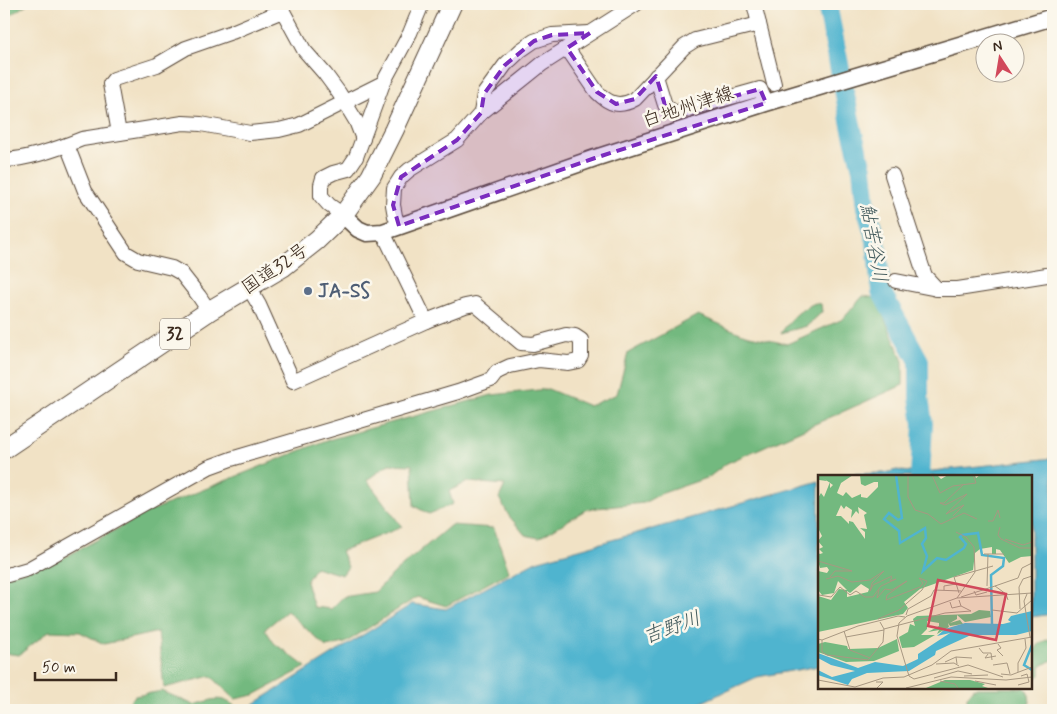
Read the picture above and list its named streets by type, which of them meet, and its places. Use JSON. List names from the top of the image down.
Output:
{
  "streets": {
    "highway": ["国道32号", "32"],
    "main road": ["白地州津線"]
  },
  "crossings": [
    ["白地州津線", "国道32号"]
  ],
  "water": ["鮎苦谷川", "吉野川"],
  "places": ["JA-SS"],
  "scale_bar": "50 m",
  "north": "top"
}
